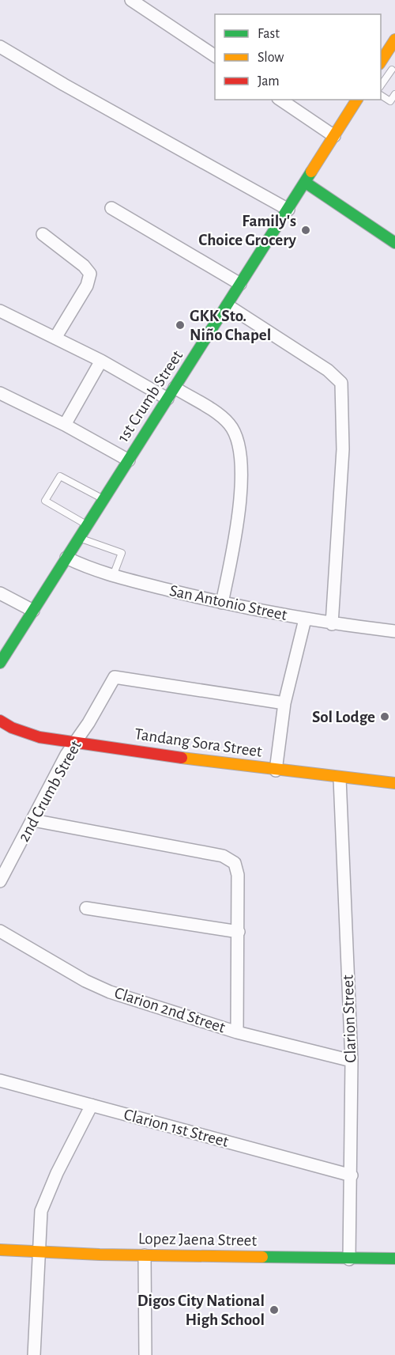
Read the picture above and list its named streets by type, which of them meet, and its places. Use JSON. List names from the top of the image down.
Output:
{
  "streets": {
    "street": [
      "1st Crumb Street",
      "San Antonio Street",
      "Tandang Sora Street",
      "2nd Crumb Street",
      "Clarion 2nd Street",
      "Clarion Street",
      "Clarion 1st Street",
      "Lopez Jaena Street"
    ]
  },
  "crossings": [
    ["1st Crumb Street", "San Antonio Street"],
    ["Tandang Sora Street", "2nd Crumb Street"],
    ["Tandang Sora Street", "Clarion Street"],
    ["Clarion 2nd Street", "Clarion Street"],
    ["Clarion Street", "Clarion 1st Street"],
    ["Clarion Street", "Lopez Jaena Street"]
  ],
  "places": [
    "Family's Choice Grocery",
    "GKK Sto. Niño Chapel",
    "Sol Lodge",
    "Digos City National High School"
  ],
  "legend": ["Fast", "Slow", "Jam"]
}
